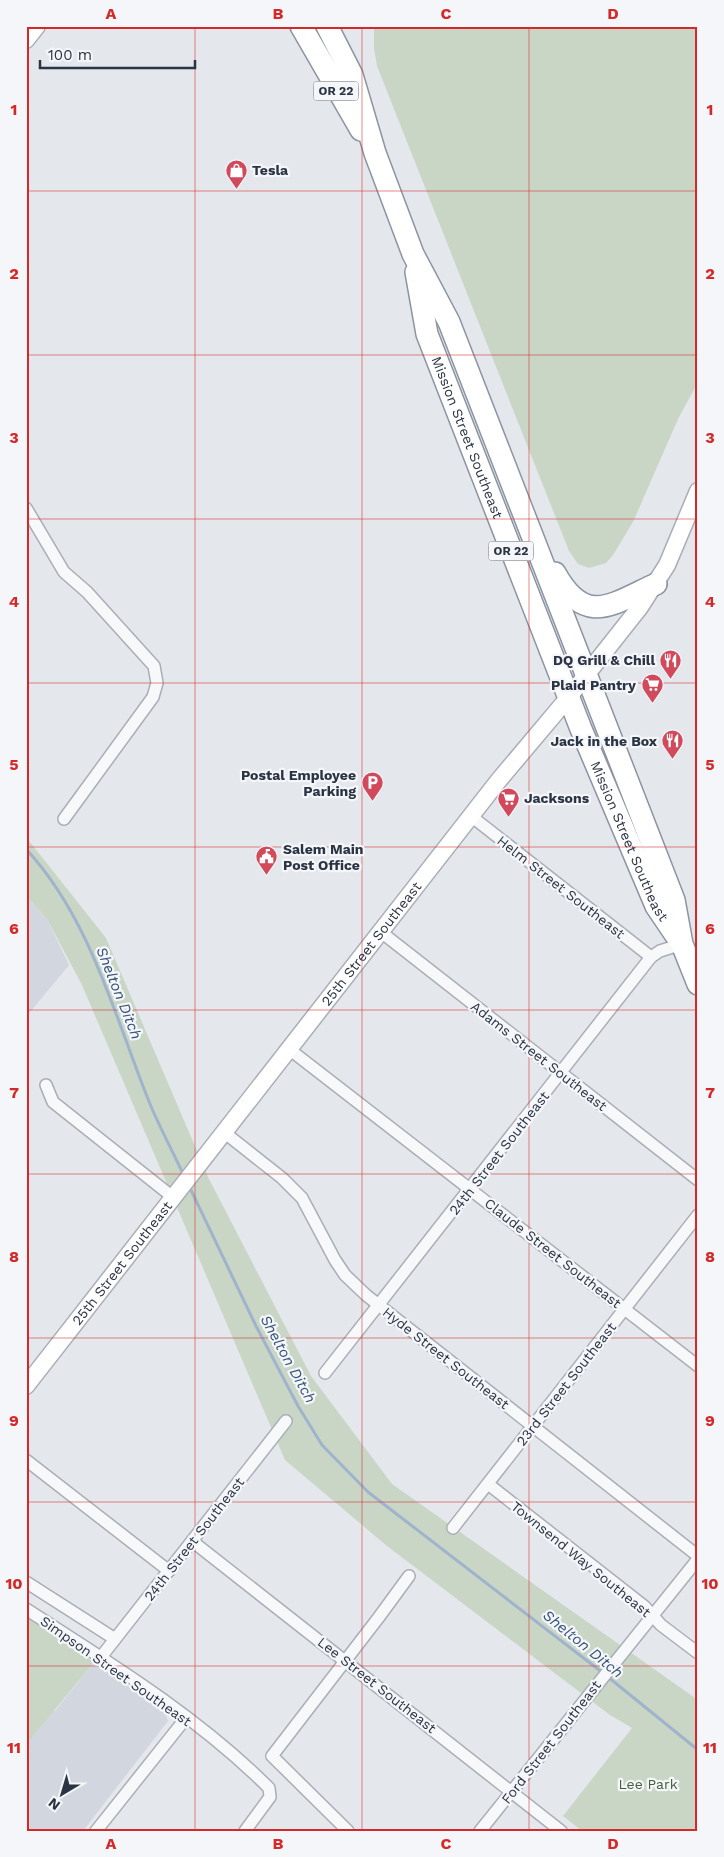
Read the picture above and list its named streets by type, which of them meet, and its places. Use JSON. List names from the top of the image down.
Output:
{
  "streets": {
    "highway": ["OR 22", "Mission Street Southeast"],
    "street": [
      "Helm Street Southeast",
      "25th Street Southeast",
      "Adams Street Southeast",
      "24th Street Southeast",
      "Claude Street Southeast",
      "Hyde Street Southeast",
      "23rd Street Southeast",
      "Townsend Way Southeast",
      "Simpson Street Southeast",
      "Lee Street Southeast",
      "Ford Street Southeast"
    ]
  },
  "crossings": [
    ["Mission Street Southeast", "25th Street Southeast"],
    ["Mission Street Southeast", "24th Street Southeast"],
    ["Helm Street Southeast", "25th Street Southeast"],
    ["Helm Street Southeast", "24th Street Southeast"],
    ["25th Street Southeast", "Adams Street Southeast"],
    ["25th Street Southeast", "Claude Street Southeast"],
    ["25th Street Southeast", "Hyde Street Southeast"],
    ["Adams Street Southeast", "24th Street Southeast"],
    ["24th Street Southeast", "Claude Street Southeast"],
    ["24th Street Southeast", "Hyde Street Southeast"],
    ["24th Street Southeast", "Simpson Street Southeast"],
    ["24th Street Southeast", "Lee Street Southeast"],
    ["Claude Street Southeast", "23rd Street Southeast"],
    ["Hyde Street Southeast", "23rd Street Southeast"],
    ["Hyde Street Southeast", "Ford Street Southeast"],
    ["23rd Street Southeast", "Townsend Way Southeast"],
    ["Townsend Way Southeast", "Ford Street Southeast"],
    ["Lee Street Southeast", "Ford Street Southeast"]
  ],
  "water": ["Shelton Ditch"],
  "parks": ["Lee Park"],
  "places": {
    "shop": ["Tesla"],
    "restaurant": ["DQ Grill & Chill", "Jack in the Box"],
    "supermarket": ["Plaid Pantry", "Jacksons"],
    "parking": ["Postal Employee Parking"],
    "public building": ["Salem Main Post Office"]
  },
  "scale_bar": "100 m",
  "north": "bottom left",
  "grid": {
    "columns": [
      "A",
      "B",
      "C",
      "D"
    ],
    "rows": [
      "1",
      "2",
      "3",
      "4",
      "5",
      "6",
      "7",
      "8",
      "9",
      "10",
      "11"
    ]
  }
}
